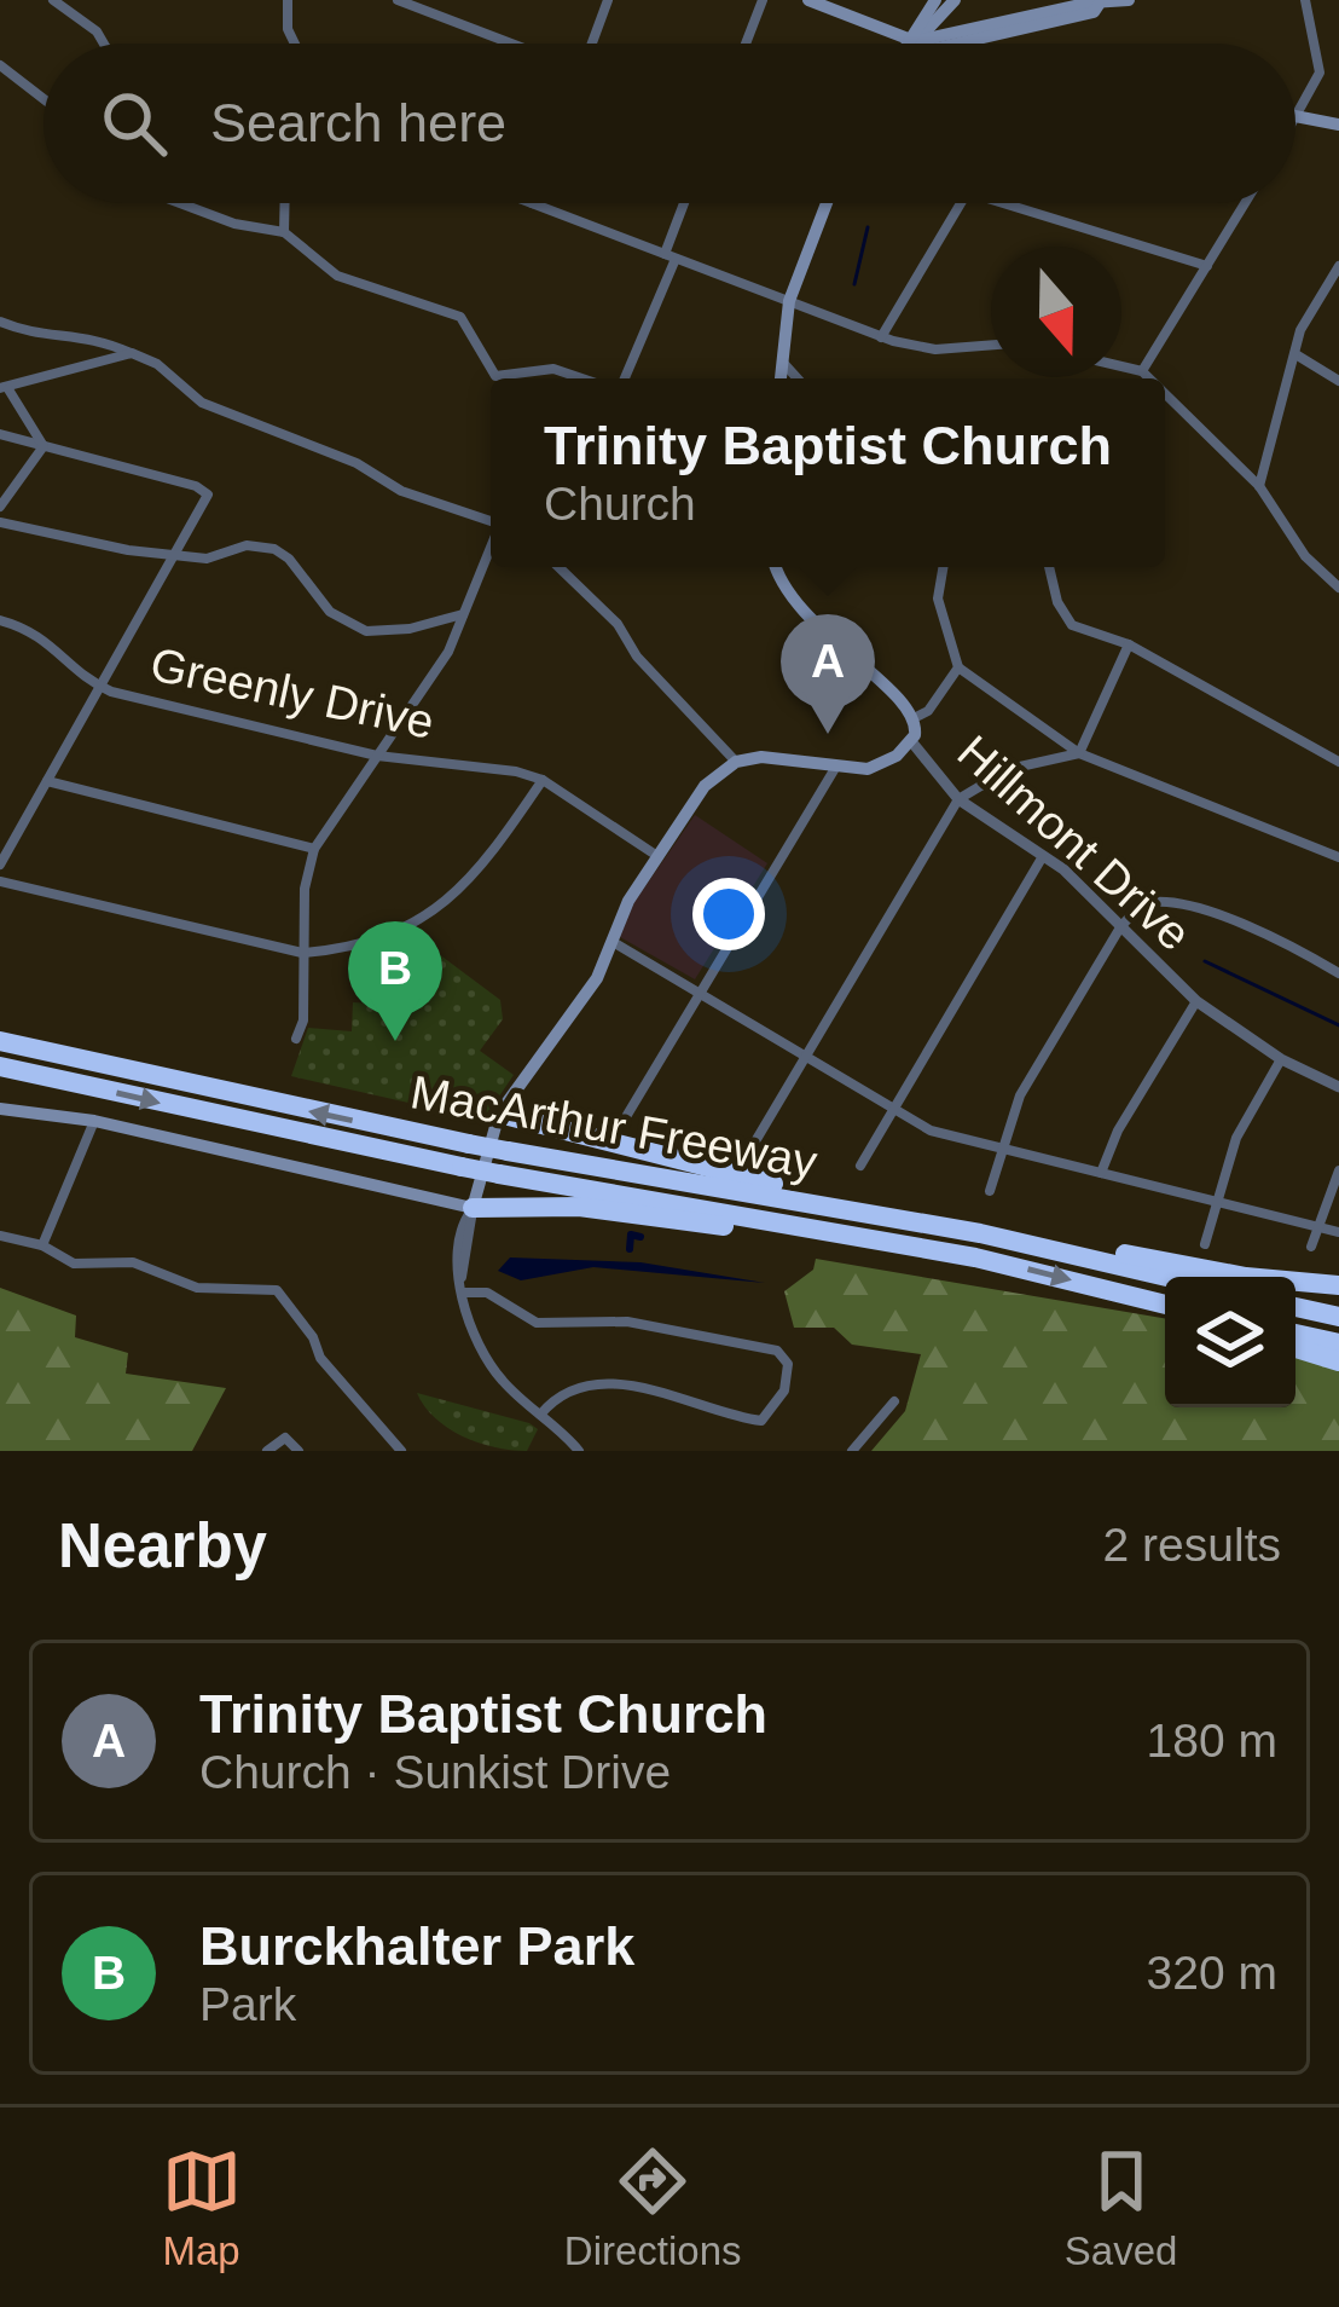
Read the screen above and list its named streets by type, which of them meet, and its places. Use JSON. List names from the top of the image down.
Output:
{
  "streets": {
    "highway": ["MacArthur Freeway"],
    "street": ["Greenly Drive", "Hillmont Drive"]
  },
  "north": "bottom",
  "page": {
    "search": "Search here",
    "popup": ["Trinity Baptist Church", "Church"],
    "pins": ["A", "B"],
    "heading": ["Nearby", "2 results"],
    "list": [
      {
        "mark": "A",
        "name": "Trinity Baptist Church",
        "note": "Church · Sunkist Drive",
        "value": "180 m"
      },
      {
        "mark": "B",
        "name": "Burckhalter Park",
        "note": "Park",
        "value": "320 m"
      }
    ],
    "nav": ["Map", "Directions", "Saved"]
  }
}
